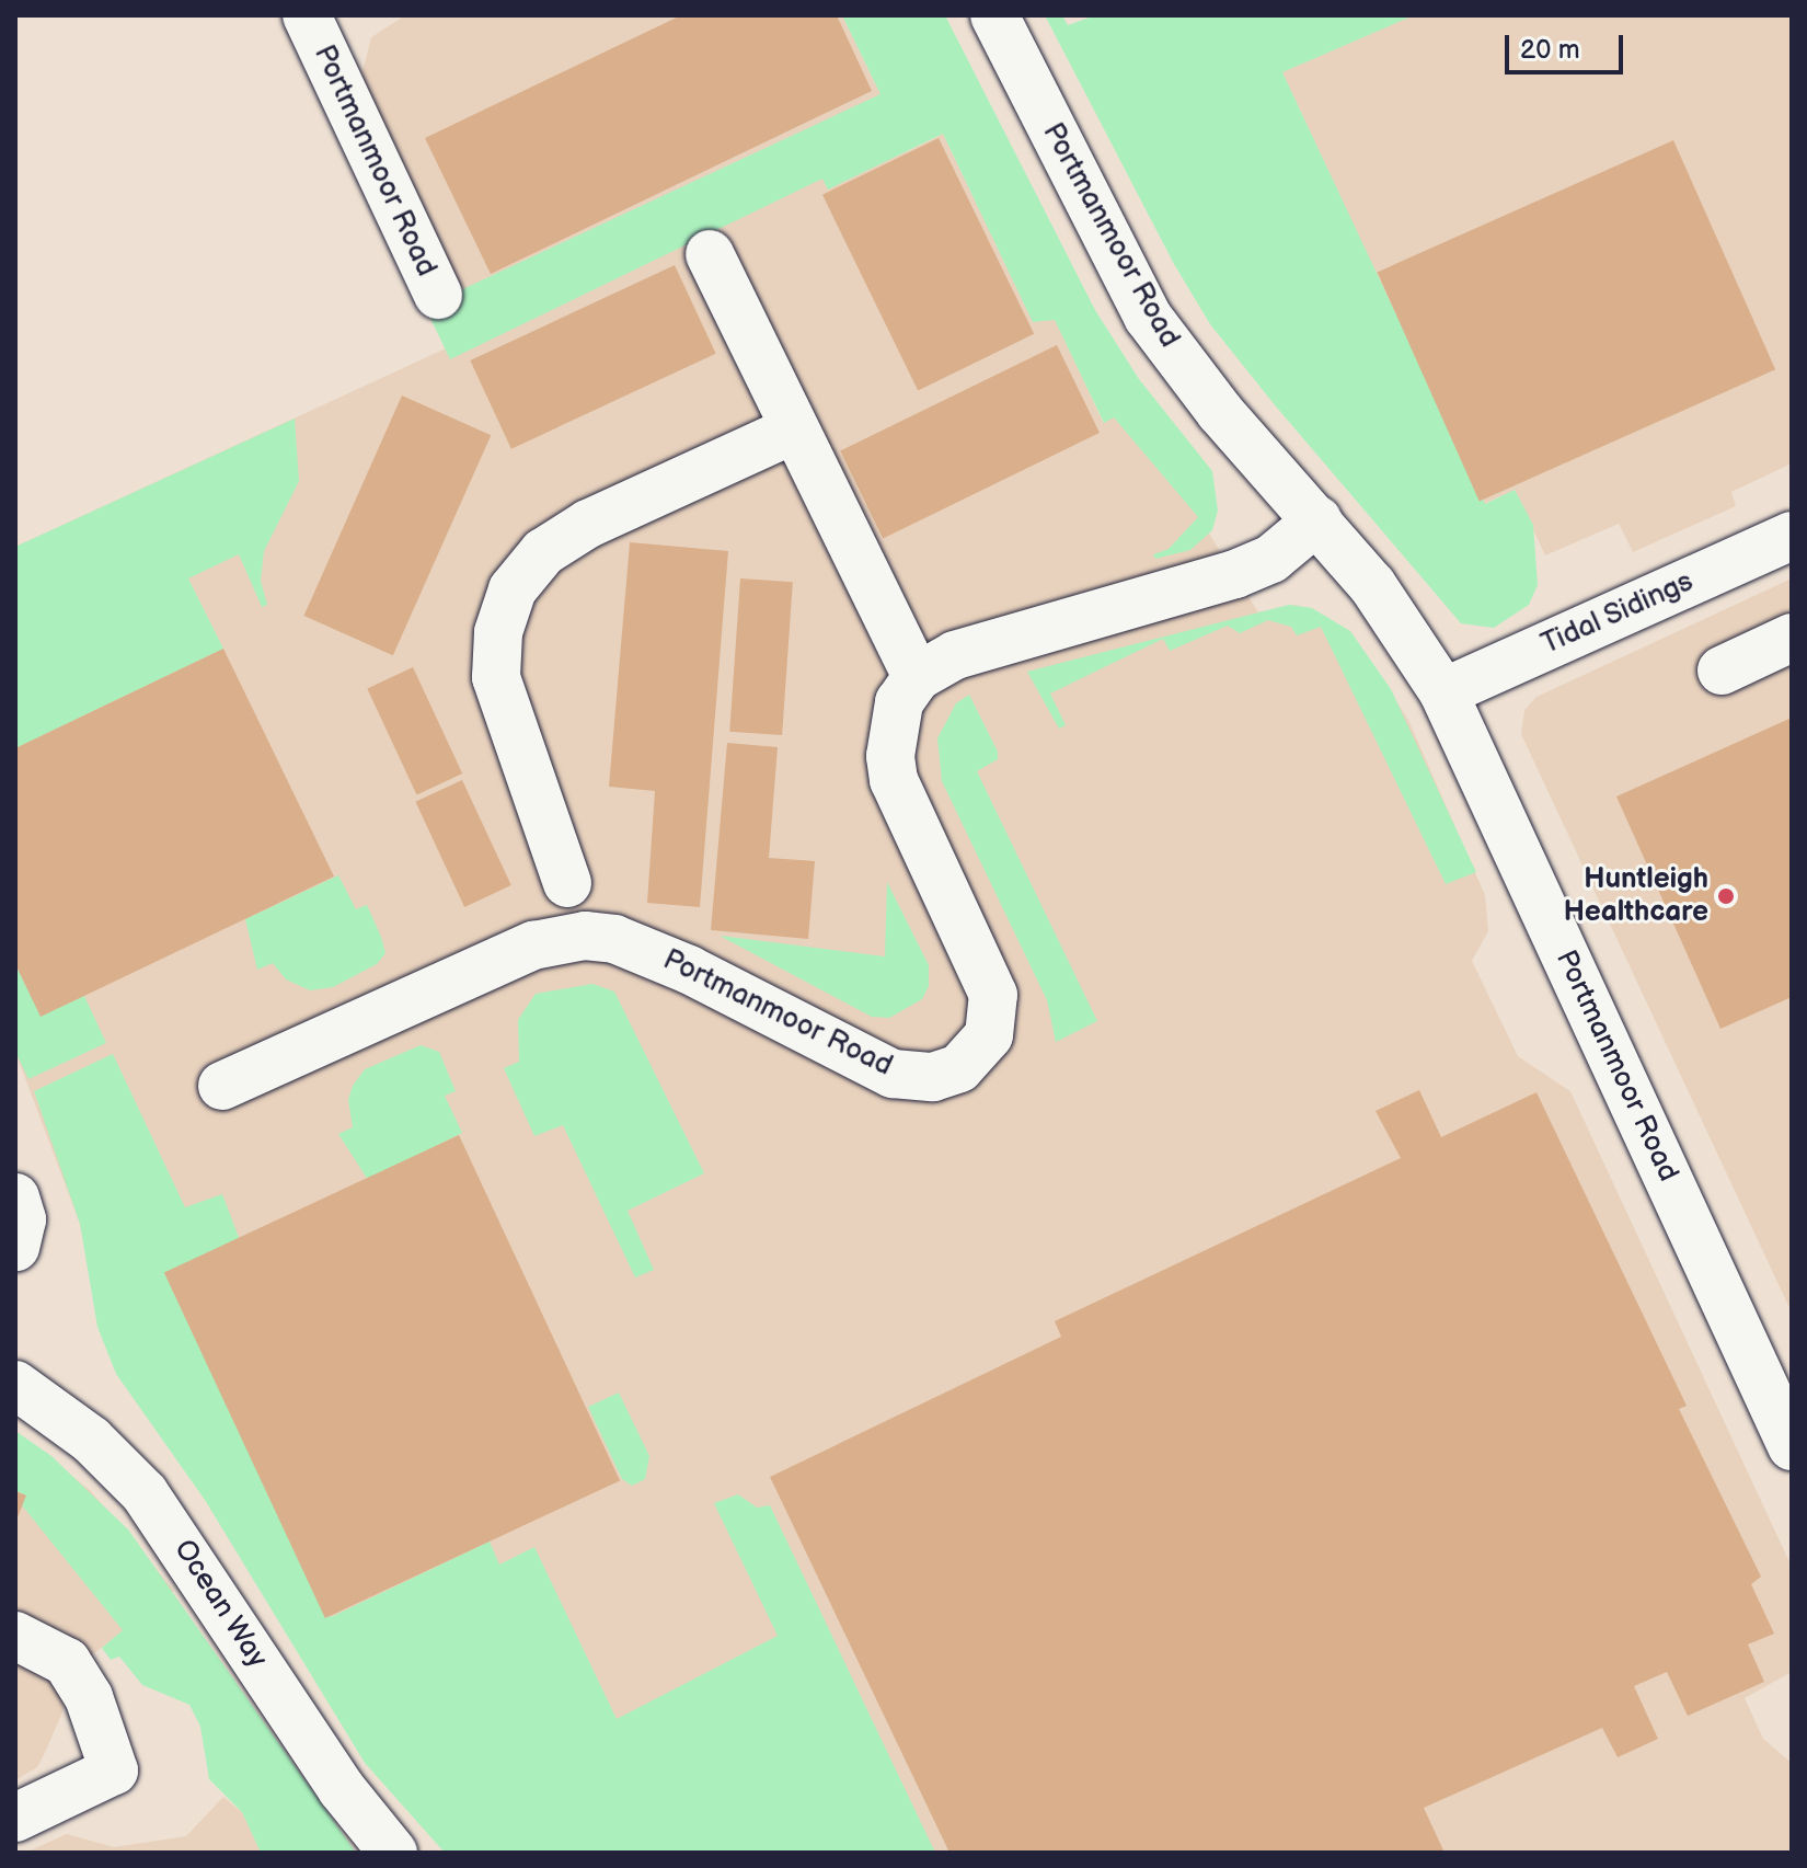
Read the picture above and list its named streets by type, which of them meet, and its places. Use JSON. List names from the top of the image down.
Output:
{
  "streets": {
    "street": ["Portmanmoor Road", "Tidal Sidings", "Ocean Way"]
  },
  "crossings": [
    ["Portmanmoor Road", "Tidal Sidings"]
  ],
  "places": ["Huntleigh Healthcare"],
  "scale_bar": "20 m"
}
